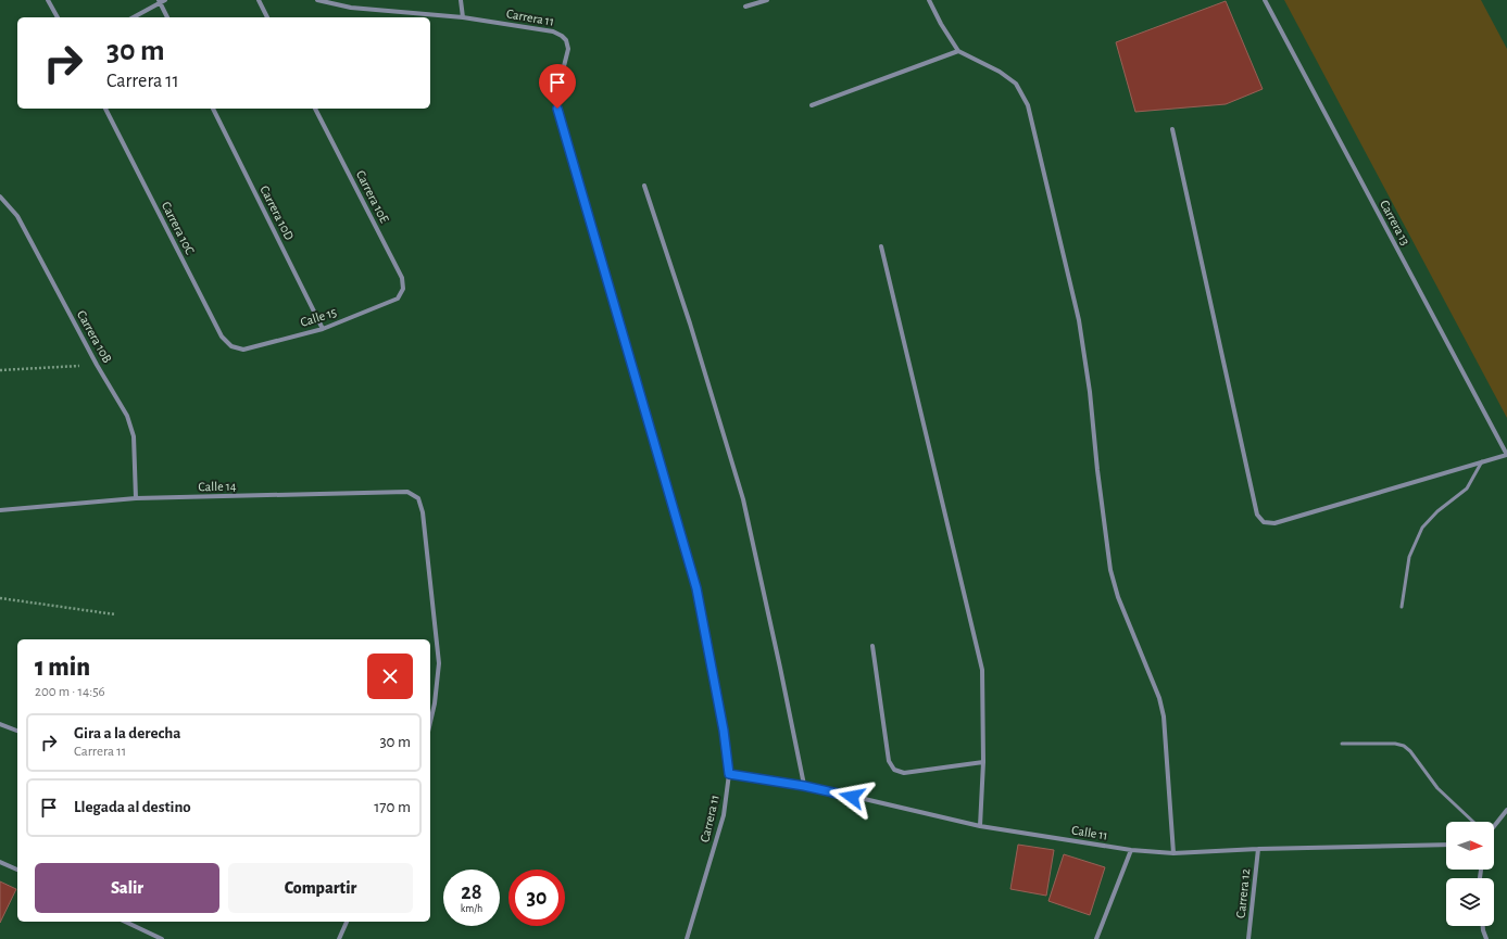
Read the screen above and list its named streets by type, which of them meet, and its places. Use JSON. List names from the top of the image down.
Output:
{
  "streets": {
    "street": [
      "Carrera 11",
      "Carrera 10E",
      "Carrera 10D",
      "Carrera 13",
      "Carrera 10C",
      "Calle 15",
      "Carrera 10B",
      "Calle 14",
      "Calle 11",
      "Carrera 12"
    ]
  },
  "crossings": [
    ["Carrera 11", "Calle 11"],
    ["Carrera 10E", "Calle 15"],
    ["Carrera 10D", "Calle 15"],
    ["Carrera 10C", "Calle 15"],
    ["Carrera 10B", "Calle 14"],
    ["Calle 11", "Carrera 12"]
  ],
  "north": "right",
  "page": {
    "turn": ["30 m", "Carrera 11"],
    "heading": ["1 min", "200 m · 14:56"],
    "list": [
      {
        "name": "Gira a la derecha",
        "note": "Carrera 11",
        "value": "30 m"
      },
      {
        "name": "Llegada al destino",
        "value": "170 m"
      }
    ],
    "buttons": ["Salir", "Compartir"],
    "speed": "28 km/h",
    "limit": "30"
  }
}
